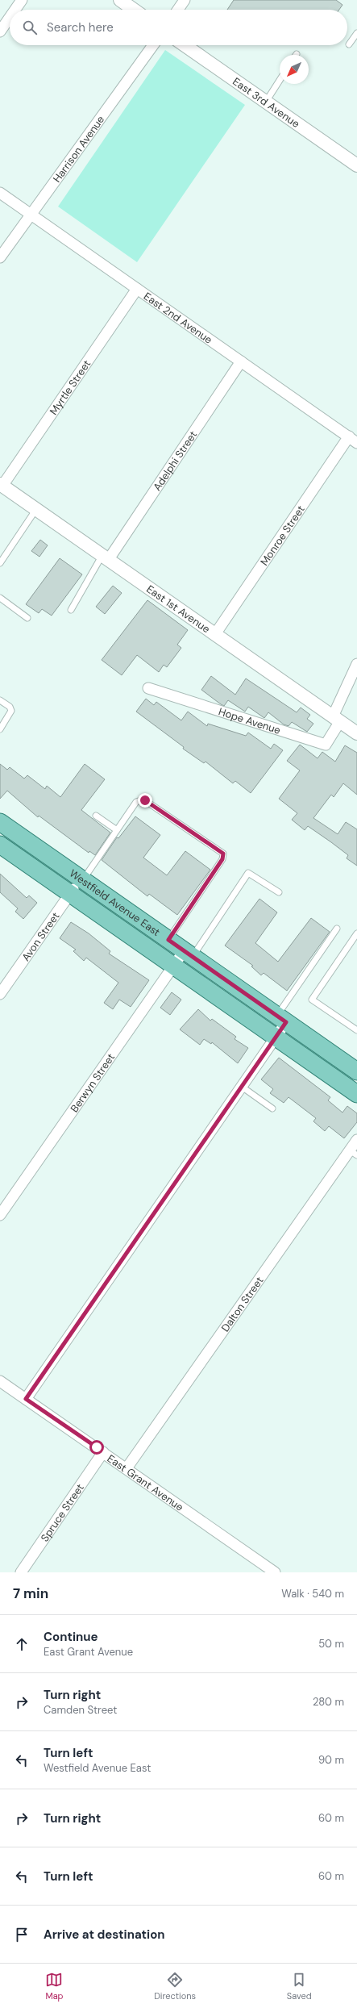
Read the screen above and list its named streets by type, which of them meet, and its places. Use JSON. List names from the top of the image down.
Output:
{
  "streets": {
    "main road": ["Westfield Avenue East"],
    "street": [
      "East 3rd Avenue",
      "Harrison Avenue",
      "East 2nd Avenue",
      "Myrtle Street",
      "Adelphi Street",
      "Monroe Street",
      "East 1st Avenue",
      "Hope Avenue",
      "Avon Street",
      "Berwyn Street",
      "Dalton Street",
      "East Grant Avenue",
      "Spruce Street"
    ]
  },
  "crossings": [
    ["Harrison Avenue", "East 2nd Avenue"],
    ["East 2nd Avenue", "Myrtle Street"],
    ["East 2nd Avenue", "Adelphi Street"],
    ["East 2nd Avenue", "Monroe Street"],
    ["Myrtle Street", "East 1st Avenue"],
    ["Adelphi Street", "East 1st Avenue"],
    ["Monroe Street", "East 1st Avenue"],
    ["East 1st Avenue", "Hope Avenue"],
    ["Westfield Avenue East", "Avon Street"],
    ["Westfield Avenue East", "Berwyn Street"],
    ["Dalton Street", "East Grant Avenue"],
    ["East Grant Avenue", "Spruce Street"]
  ],
  "north": "bottom left",
  "page": {
    "search": "Search here",
    "heading": ["7 min", "Walk · 540 m"],
    "list": [
      ["Continue", "East Grant Avenue", "50 m"],
      ["Turn right", "Camden Street", "280 m"],
      ["Turn left", "Westfield Avenue East", "90 m"],
      ["Turn right", "60 m"],
      ["Turn left", "60 m"],
      "Arrive at destination"
    ],
    "nav": ["Map", "Directions", "Saved"]
  }
}
